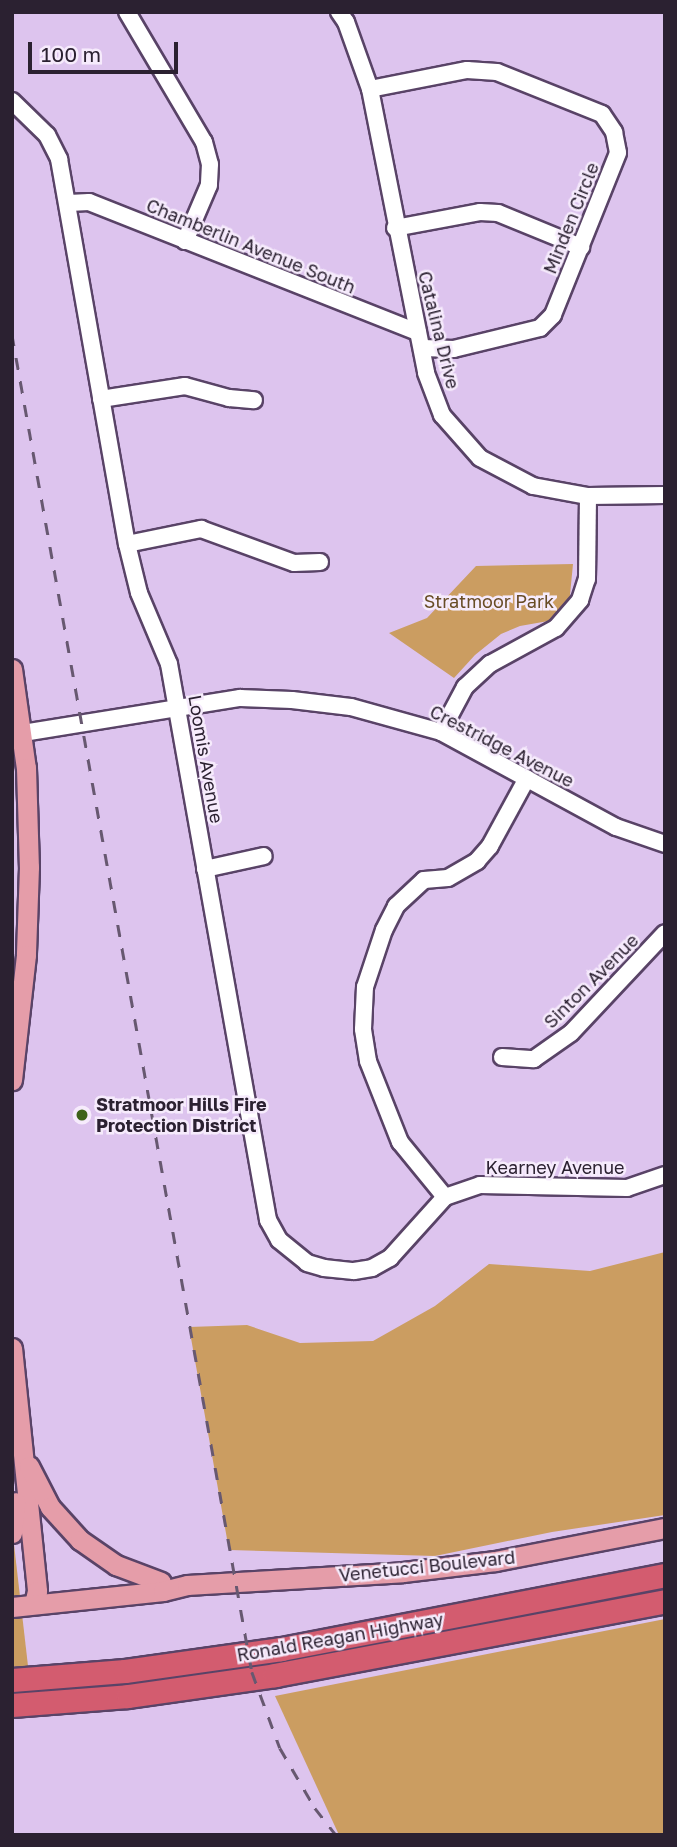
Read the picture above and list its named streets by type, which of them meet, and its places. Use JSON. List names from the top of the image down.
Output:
{
  "streets": {
    "highway": ["Ronald Reagan Highway"],
    "main road": ["Venetucci Boulevard"],
    "street": [
      "Minden Circle",
      "Chamberlin Avenue South",
      "Catalina Drive",
      "Crestridge Avenue",
      "Loomis Avenue",
      "Sinton Avenue",
      "Kearney Avenue"
    ]
  },
  "crossings": [
    ["Minden Circle", "Chamberlin Avenue South"],
    ["Minden Circle", "Catalina Drive"],
    ["Chamberlin Avenue South", "Catalina Drive"],
    ["Chamberlin Avenue South", "Loomis Avenue"],
    ["Crestridge Avenue", "Loomis Avenue"],
    ["Loomis Avenue", "Kearney Avenue"]
  ],
  "parks": ["Stratmoor Park"],
  "places": ["Stratmoor Hills Fire Protection District"],
  "scale_bar": "100 m"
}
